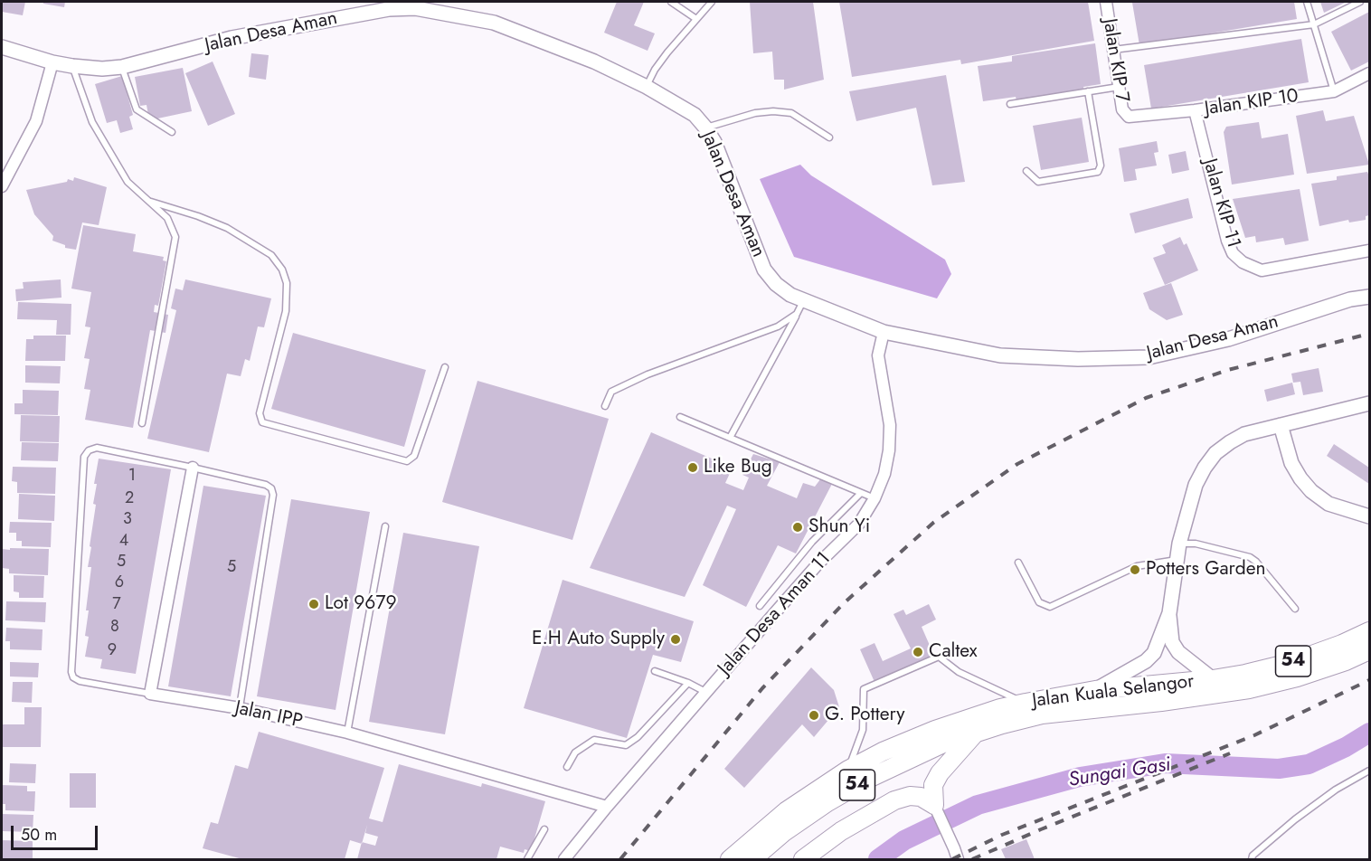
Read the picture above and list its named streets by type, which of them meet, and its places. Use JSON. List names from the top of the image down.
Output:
{
  "streets": {
    "highway": ["54", "Jalan Kuala Selangor"],
    "street": [
      "Jalan Desa Aman",
      "Jalan KIP 7",
      "Jalan KIP 10",
      "Jalan KIP 11",
      "Jalan Desa Aman 11",
      "Jalan IPP"
    ]
  },
  "crossings": [
    ["Jalan Desa Aman", "Jalan Desa Aman 11"],
    ["Jalan KIP 7", "Jalan KIP 10"],
    ["Jalan KIP 10", "Jalan KIP 11"],
    ["Jalan Desa Aman 11", "Jalan IPP"]
  ],
  "water": ["Sungai Gasi"],
  "places": [
    "Like Bug",
    "Shun Yi",
    "Potters Garden",
    "Lot 9679",
    "E.H Auto Supply",
    "Caltex",
    "G. Pottery"
  ],
  "house_numbers": [
    "1",
    "2",
    "3",
    "4",
    "5",
    "5",
    "6",
    "7",
    "8",
    "9"
  ],
  "scale_bar": "50 m"
}
